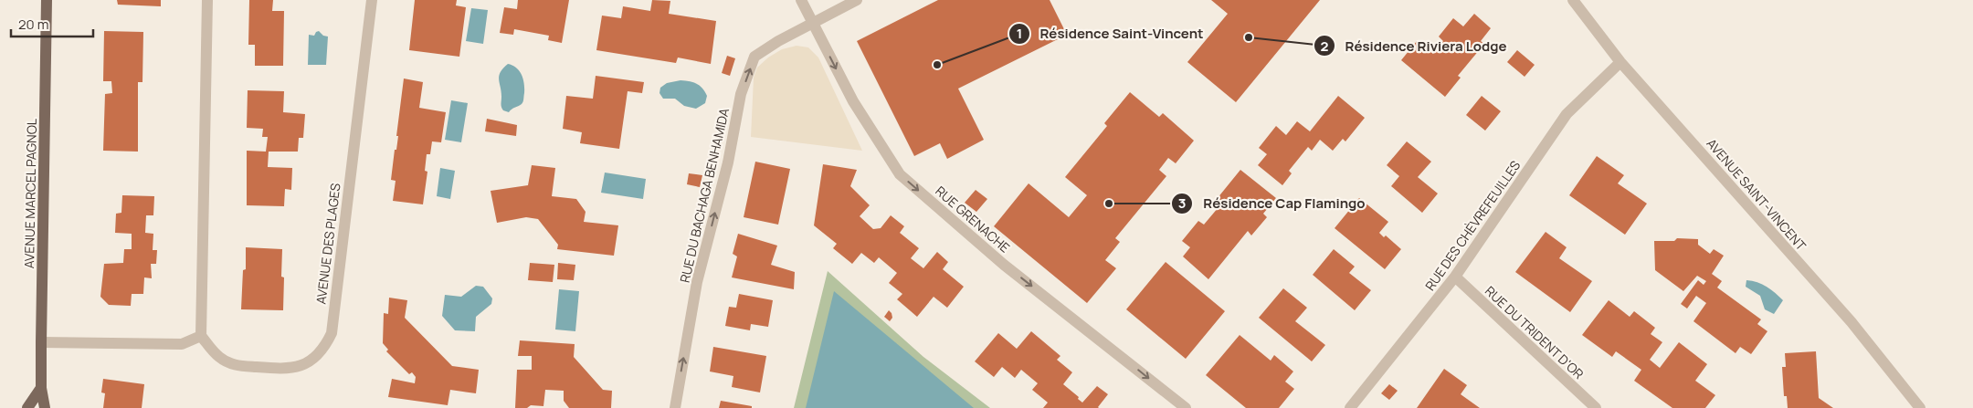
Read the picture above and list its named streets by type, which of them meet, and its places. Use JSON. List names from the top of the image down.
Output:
{
  "streets": {
    "main road": ["AVENUE MARCEL PAGNOL"],
    "street": [
      "AVENUE SAINT-VINCENT",
      "RUE DU BACHAGA BENHAMIDA",
      "RUE GRENACHE",
      "RUE DES CHÈVREFEUILLES",
      "AVENUE DES PLAGES",
      "RUE DU TRIDENT D'OR"
    ]
  },
  "crossings": [
    ["AVENUE SAINT-VINCENT", "RUE DES CHÈVREFEUILLES"],
    ["RUE DU BACHAGA BENHAMIDA", "RUE GRENACHE"],
    ["RUE DES CHÈVREFEUILLES", "RUE DU TRIDENT D'OR"]
  ],
  "one_way": ["RUE DU BACHAGA BENHAMIDA", "RUE GRENACHE"],
  "places": ["Résidence Riviera Lodge", "Résidence Saint-Vincent", "Résidence Cap Flamingo"],
  "scale_bar": "20 m"
}
